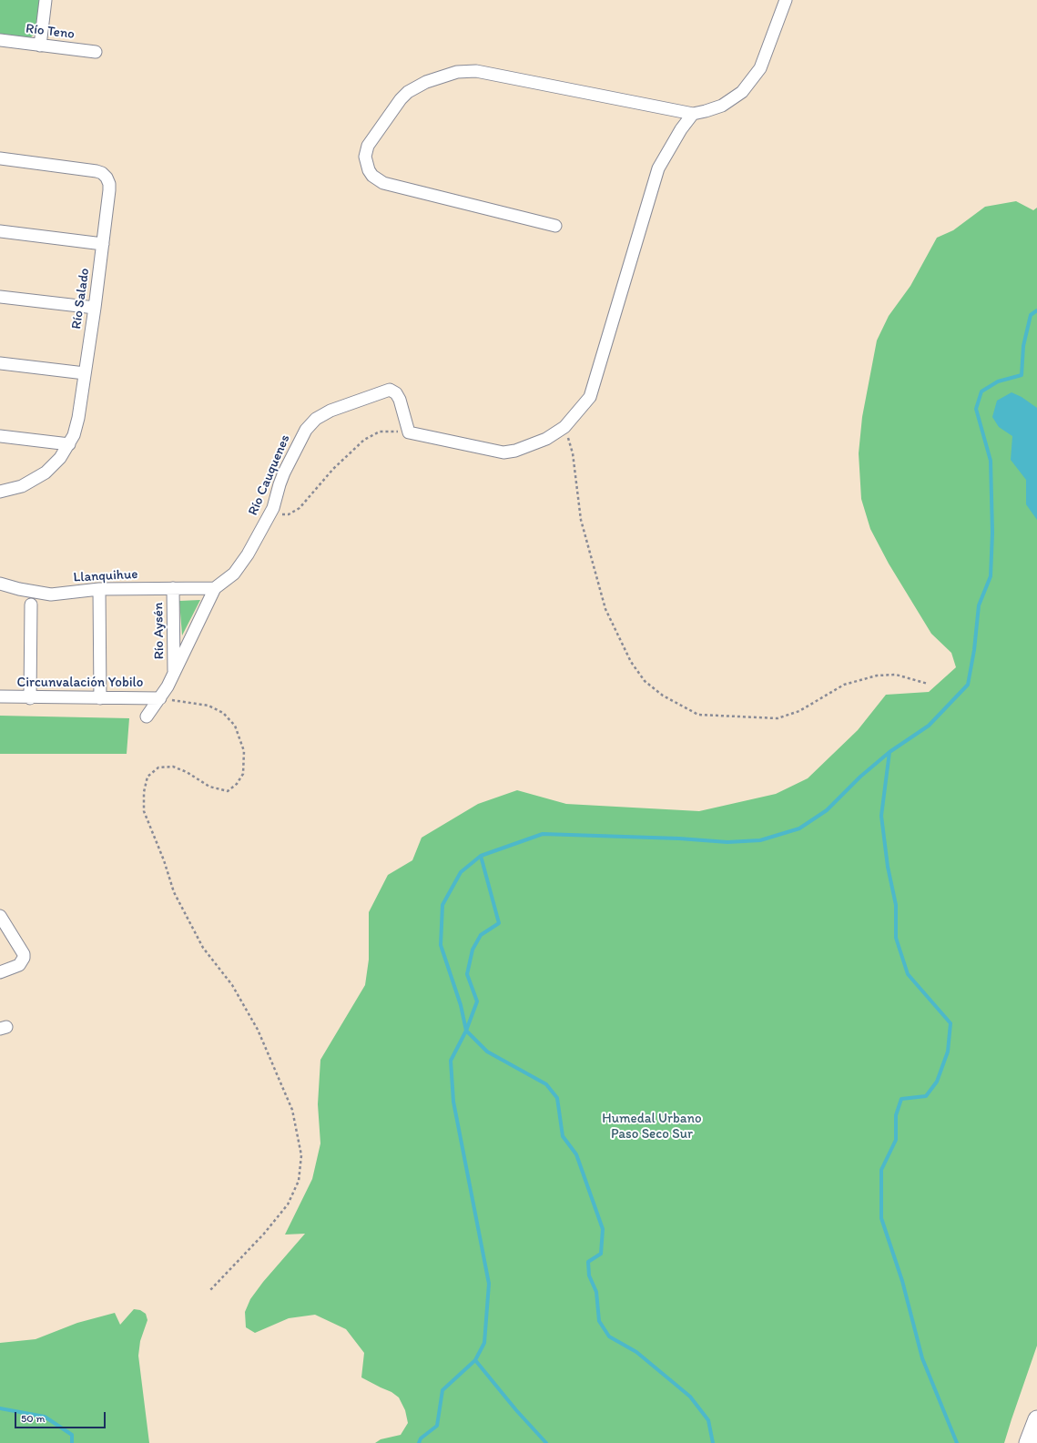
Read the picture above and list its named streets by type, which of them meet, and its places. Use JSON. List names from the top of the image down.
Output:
{
  "streets": {
    "street": [
      "Río Teno",
      "Río Salado",
      "Río Cauquenes",
      "Llanquihue",
      "Río Aysén",
      "Circunvalación Yobilo"
    ]
  },
  "crossings": [
    ["Río Cauquenes", "Llanquihue"],
    ["Llanquihue", "Río Aysén"]
  ],
  "parks": ["Humedal Urbano Paso Seco Sur"],
  "scale_bar": "50 m"
}
